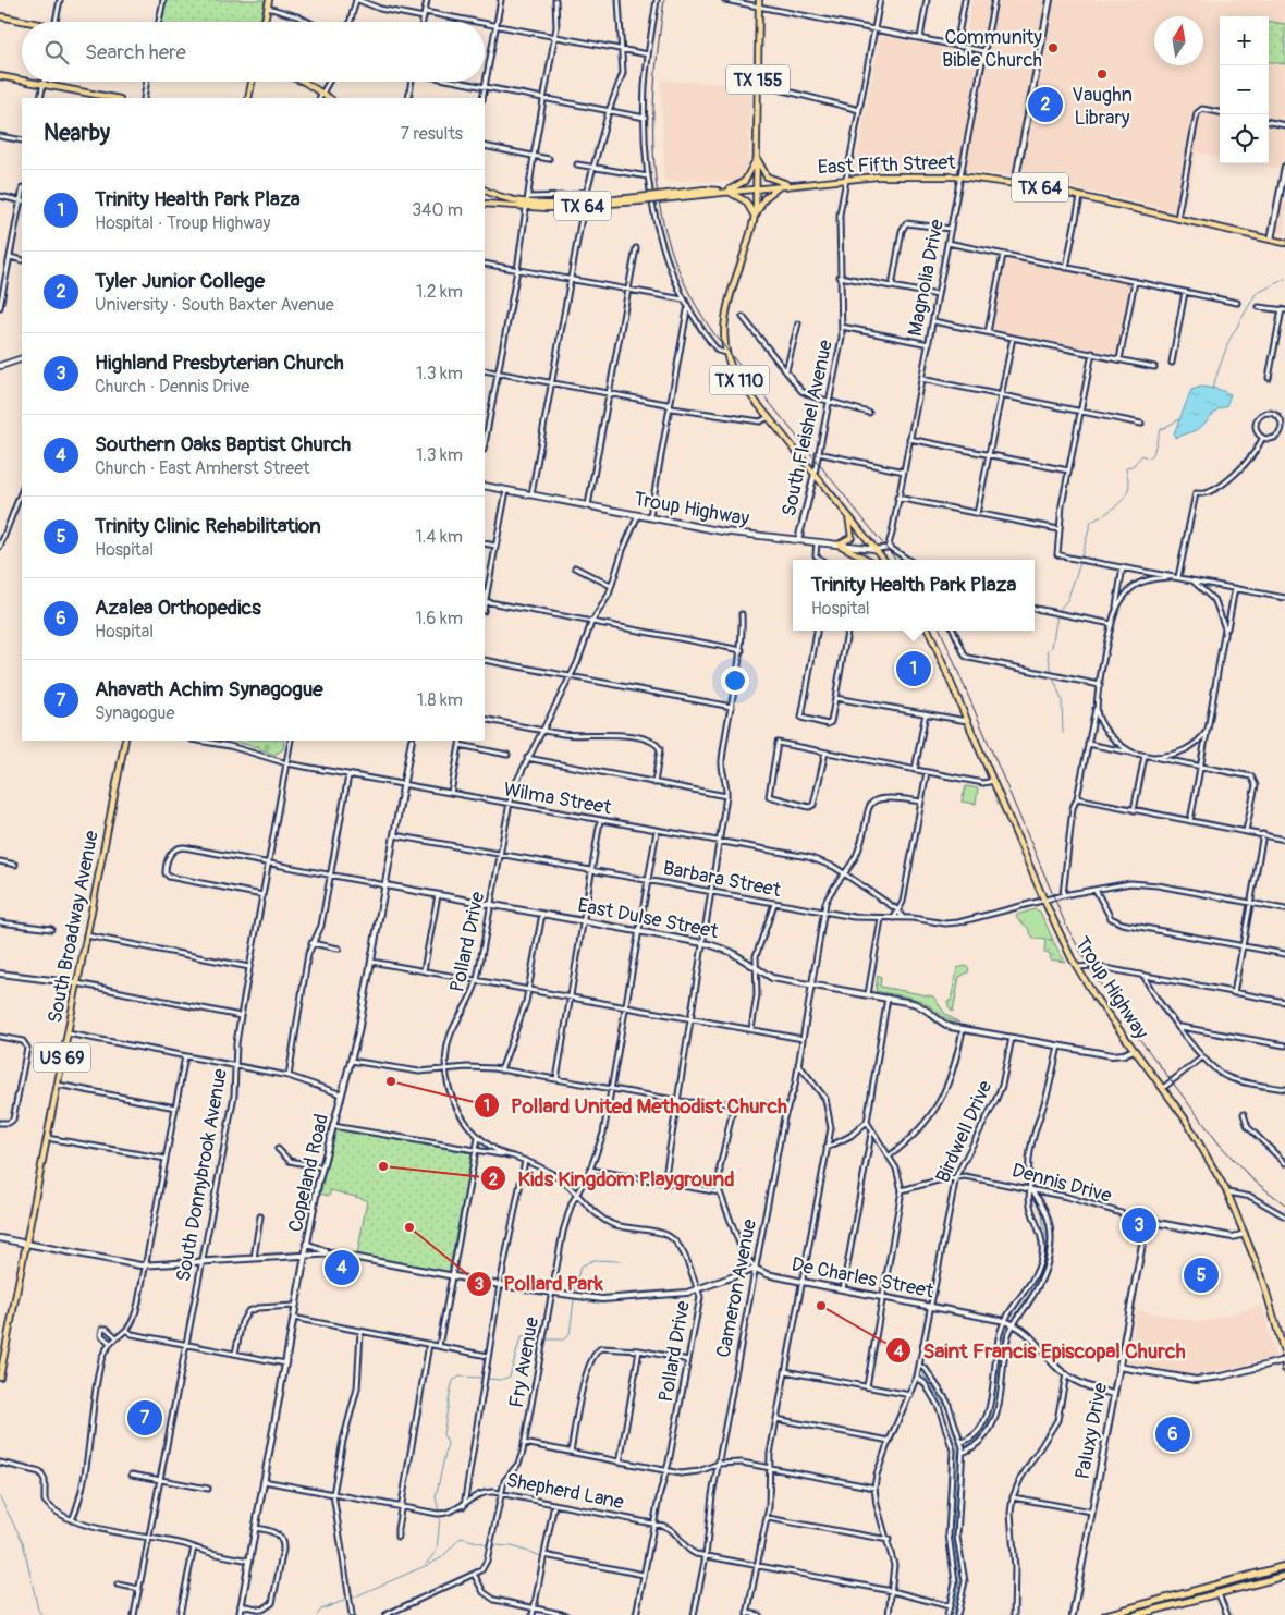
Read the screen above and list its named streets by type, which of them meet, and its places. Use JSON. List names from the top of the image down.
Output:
{
  "streets": {
    "main road": [
      "TX 155",
      "East Fifth Street",
      "TX 64",
      "TX 110",
      "Troup Highway",
      "South Broadway Avenue",
      "US 69"
    ],
    "street": [
      "Magnolia Drive",
      "South Fleishel Avenue",
      "Wilma Street",
      "Barbara Street",
      "East Dulse Street",
      "Pollard Drive",
      "Birdwell Drive",
      "Copeland Road",
      "South Donnybrook Avenue",
      "Dennis Drive",
      "De Charles Street",
      "Cameron Avenue",
      "Fry Avenue",
      "Paluxy Drive",
      "Shepherd Lane"
    ]
  },
  "crossings": [
    ["TX 155", "East Fifth Street"],
    ["TX 155", "TX 110"],
    ["East Fifth Street", "TX 64"],
    ["East Fifth Street", "Magnolia Drive"],
    ["East Fifth Street", "TX 110"],
    ["East Fifth Street", "South Fleishel Avenue"],
    ["TX 110", "South Fleishel Avenue"],
    ["TX 110", "Troup Highway"],
    ["South Fleishel Avenue", "Troup Highway"],
    ["Troup Highway", "Barbara Street"],
    ["Troup Highway", "East Dulse Street"],
    ["Troup Highway", "Pollard Drive"],
    ["Troup Highway", "Dennis Drive"],
    ["Wilma Street", "Barbara Street"],
    ["Wilma Street", "Pollard Drive"],
    ["Wilma Street", "Copeland Road"],
    ["Wilma Street", "South Donnybrook Avenue"],
    ["Wilma Street", "Cameron Avenue"],
    ["Wilma Street", "Fry Avenue"],
    ["Barbara Street", "Pollard Drive"],
    ["Barbara Street", "Copeland Road"],
    ["Barbara Street", "Cameron Avenue"],
    ["Barbara Street", "Fry Avenue"],
    ["East Dulse Street", "Pollard Drive"],
    ["East Dulse Street", "Birdwell Drive"],
    ["East Dulse Street", "Copeland Road"],
    ["East Dulse Street", "South Donnybrook Avenue"],
    ["East Dulse Street", "Cameron Avenue"],
    ["East Dulse Street", "Fry Avenue"],
    ["Pollard Drive", "Fry Avenue"],
    ["Pollard Drive", "Shepherd Lane"],
    ["Birdwell Drive", "Dennis Drive"],
    ["Birdwell Drive", "De Charles Street"],
    ["Birdwell Drive", "Shepherd Lane"],
    ["Copeland Road", "Shepherd Lane"],
    ["Dennis Drive", "Paluxy Drive"],
    ["De Charles Street", "Cameron Avenue"],
    ["De Charles Street", "Paluxy Drive"],
    ["Cameron Avenue", "Shepherd Lane"],
    ["Fry Avenue", "Shepherd Lane"]
  ],
  "places": [
    "Community Bible Church",
    "Vaughn Library",
    "Pollard United Methodist Church",
    "Kids Kingdom Playground",
    "Pollard Park",
    "Saint Francis Episcopal Church"
  ],
  "north": "top",
  "page": {
    "map_buttons": ["+", "−"],
    "search": "Search here",
    "pins": [
      "2",
      "1",
      "3",
      "4",
      "5",
      "7",
      "6"
    ],
    "heading": ["Nearby", "7 results"],
    "list": [
      {
        "mark": "1",
        "name": "Trinity Health Park Plaza",
        "note": "Hospital · Troup Highway",
        "value": "340 m"
      },
      {
        "mark": "2",
        "name": "Tyler Junior College",
        "note": "University · South Baxter Avenue",
        "value": "1.2 km"
      },
      {
        "mark": "3",
        "name": "Highland Presbyterian Church",
        "note": "Church · Dennis Drive",
        "value": "1.3 km"
      },
      {
        "mark": "4",
        "name": "Southern Oaks Baptist Church",
        "note": "Church · East Amherst Street",
        "value": "1.3 km"
      },
      {
        "mark": "5",
        "name": "Trinity Clinic Rehabilitation",
        "note": "Hospital",
        "value": "1.4 km"
      },
      {
        "mark": "6",
        "name": "Azalea Orthopedics",
        "note": "Hospital",
        "value": "1.6 km"
      },
      {
        "mark": "7",
        "name": "Ahavath Achim Synagogue",
        "note": "Synagogue",
        "value": "1.8 km"
      }
    ],
    "popup": ["Trinity Health Park Plaza", "Hospital"]
  }
}
